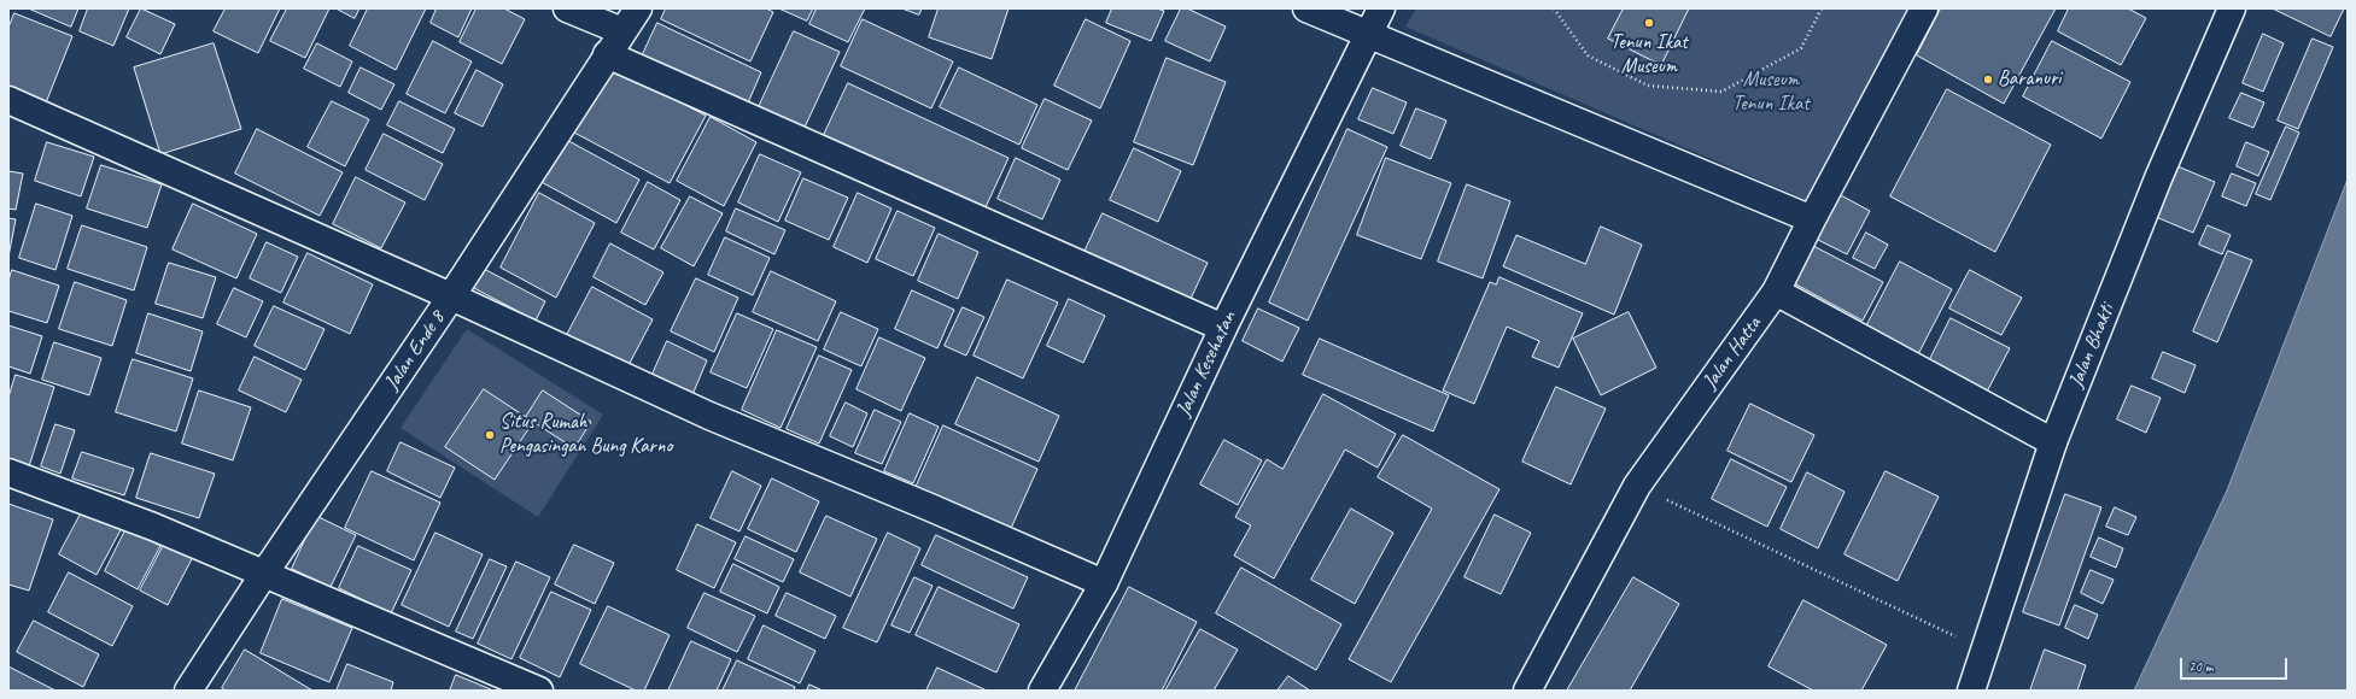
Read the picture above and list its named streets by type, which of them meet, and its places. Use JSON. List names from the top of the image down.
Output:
{
  "streets": {
    "main road": [
      "Jalan Bhakti",
      "Jalan Ende 8",
      "Jalan Hatta",
      "Jalan Kesehatan"
    ]
  },
  "parks": ["Museum Tenun Ikat"],
  "places": ["Tenun Ikat Museum", "Baranuri", "Situs Rumah Pengasingan Bung Karno"],
  "scale_bar": "20 m"
}
